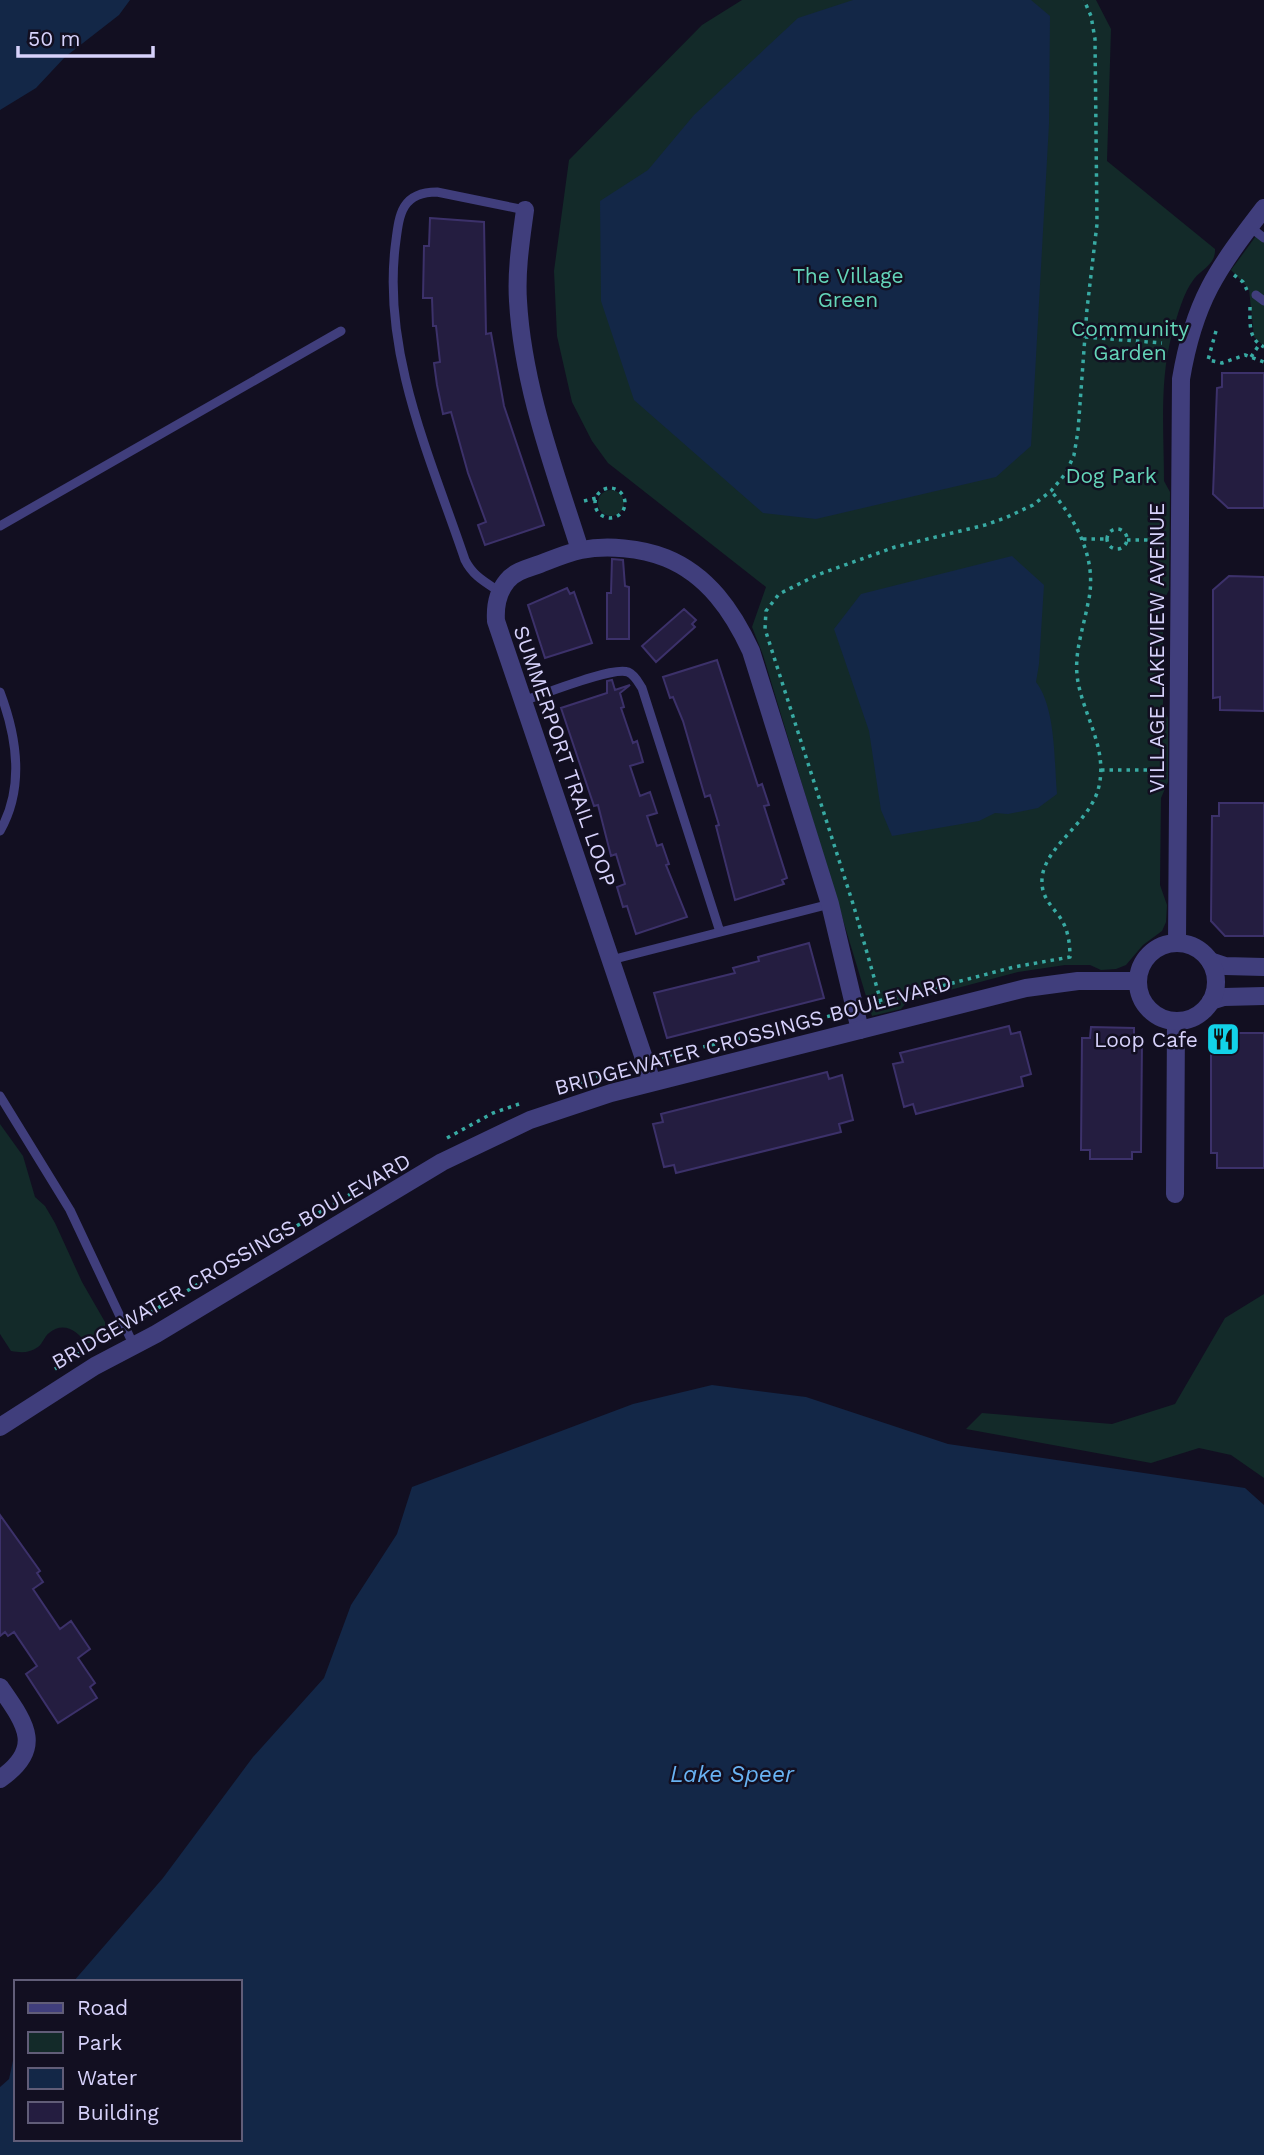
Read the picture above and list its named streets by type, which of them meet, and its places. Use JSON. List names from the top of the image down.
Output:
{
  "streets": {
    "street": ["VILLAGE LAKEVIEW AVENUE", "SUMMERPORT TRAIL LOOP", "BRIDGEWATER CROSSINGS BOULEVARD"]
  },
  "crossings": [
    ["VILLAGE LAKEVIEW AVENUE", "BRIDGEWATER CROSSINGS BOULEVARD"],
    ["SUMMERPORT TRAIL LOOP", "BRIDGEWATER CROSSINGS BOULEVARD"]
  ],
  "water": ["Lake Speer"],
  "parks": ["The Village Green", "Community Garden", "Dog Park"],
  "places": {
    "restaurant": ["Loop Cafe"]
  },
  "legend": [
    "Road",
    "Park",
    "Water",
    "Building"
  ],
  "scale_bar": "50 m"
}
